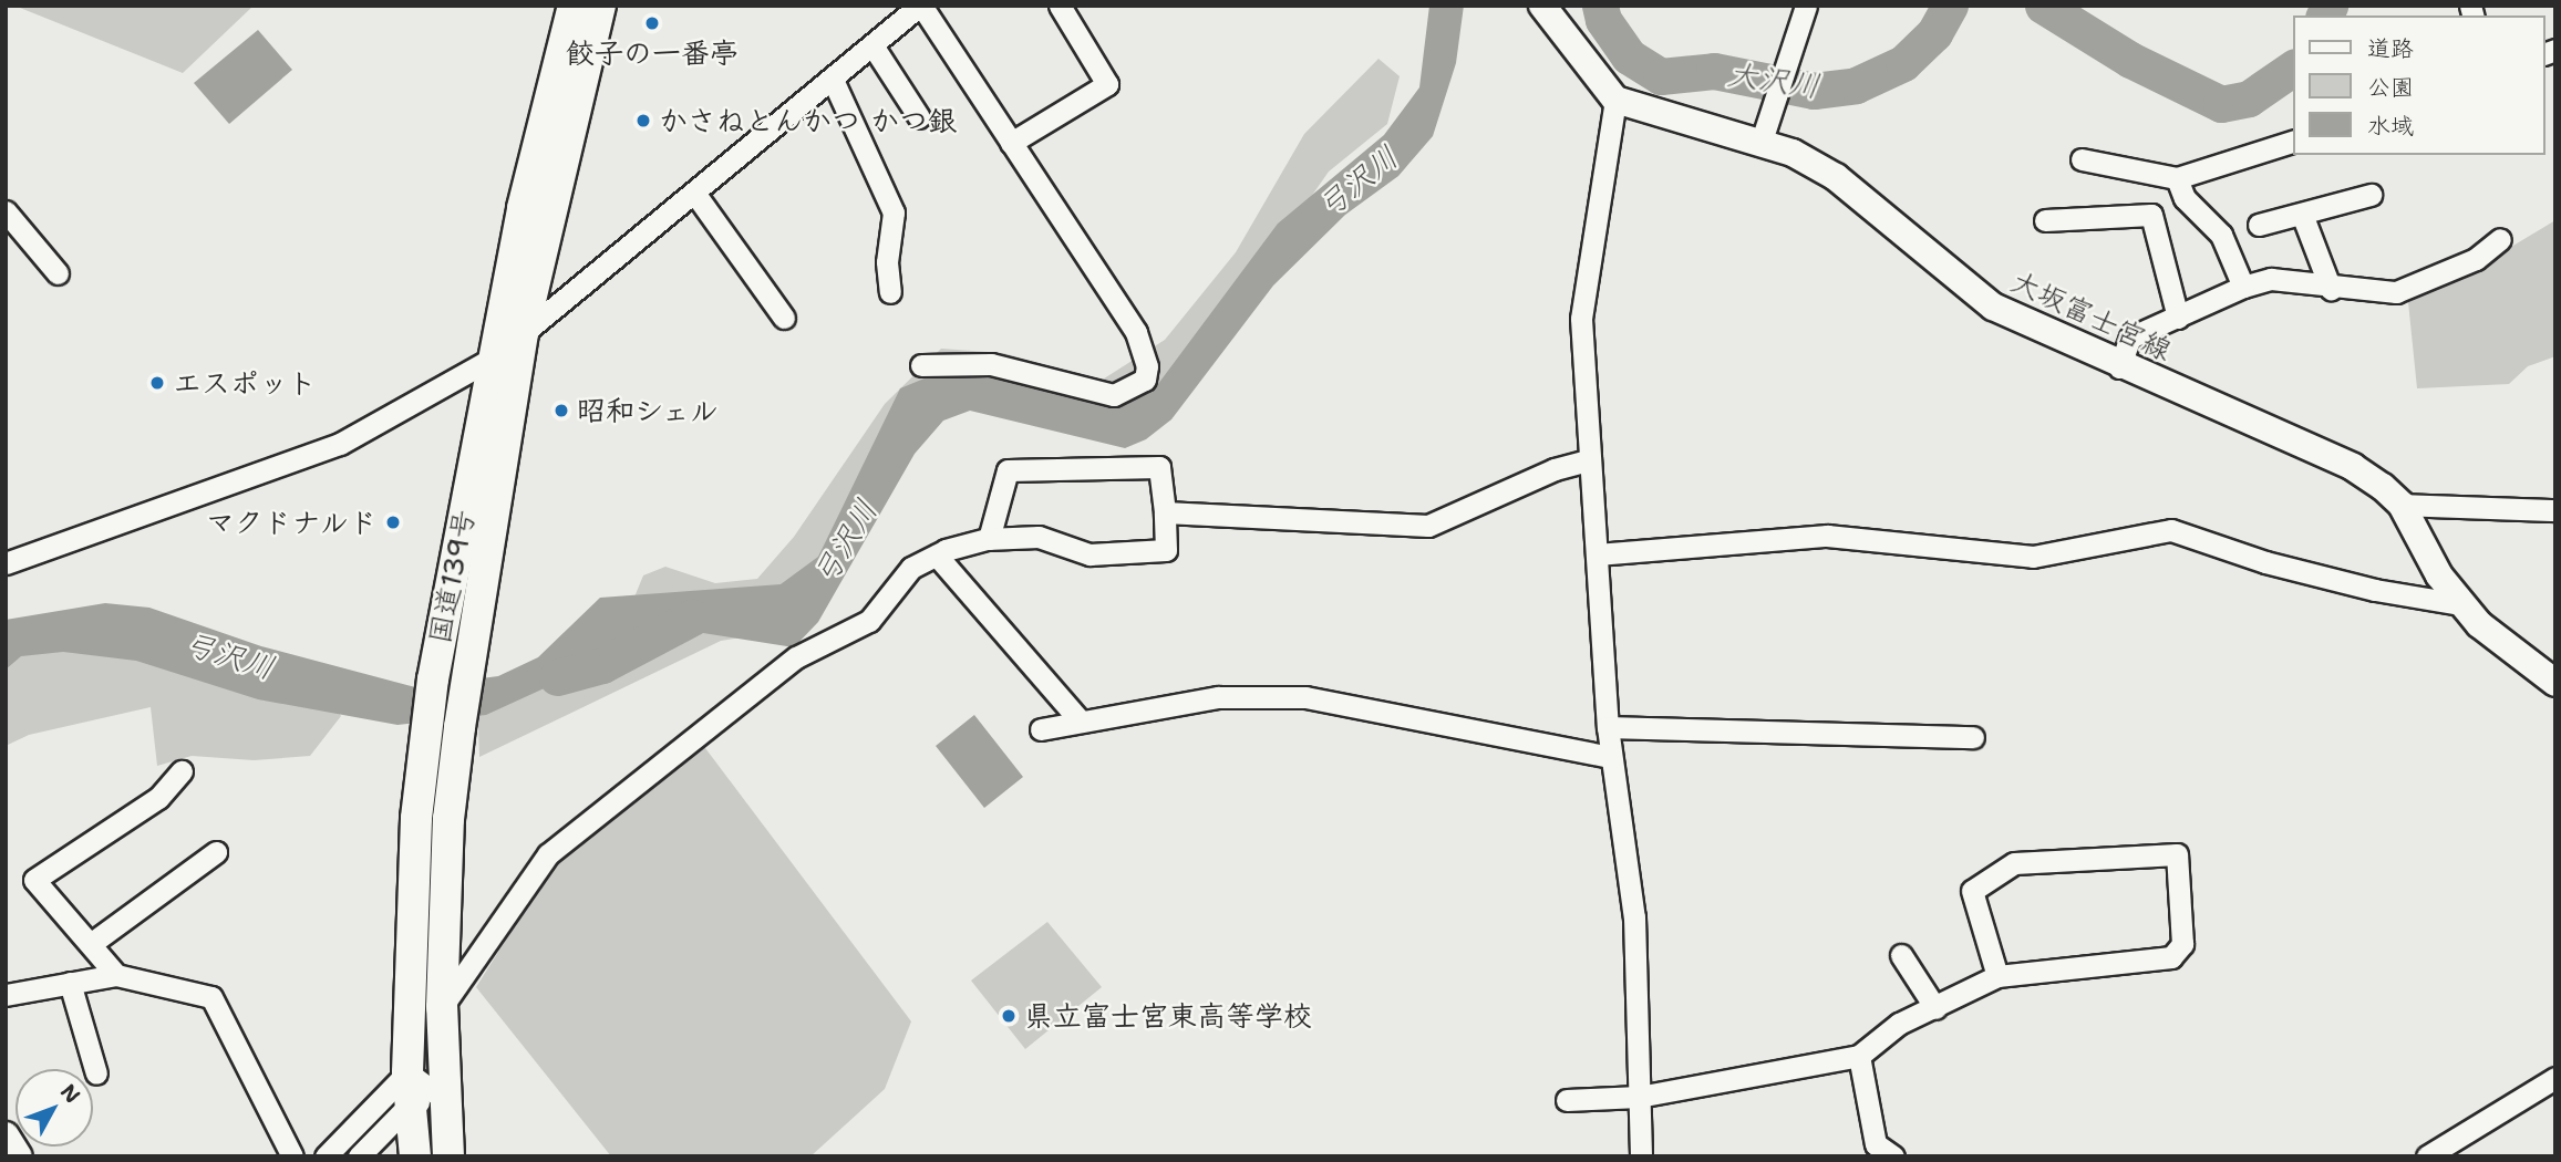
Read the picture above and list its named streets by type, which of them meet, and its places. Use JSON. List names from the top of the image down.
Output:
{
  "streets": {
    "highway": ["国道139号"],
    "main road": ["大坂富士宮線"]
  },
  "water": ["大沢川", "弓沢川"],
  "places": [
    "餃子の一番亭",
    "かさねとんかつ かつ銀",
    "エスポット",
    "昭和シェル",
    "マクドナルド",
    "県立富士宮東高等学校"
  ],
  "legend": ["道路", "公園", "水域"],
  "north": "top right"
}
